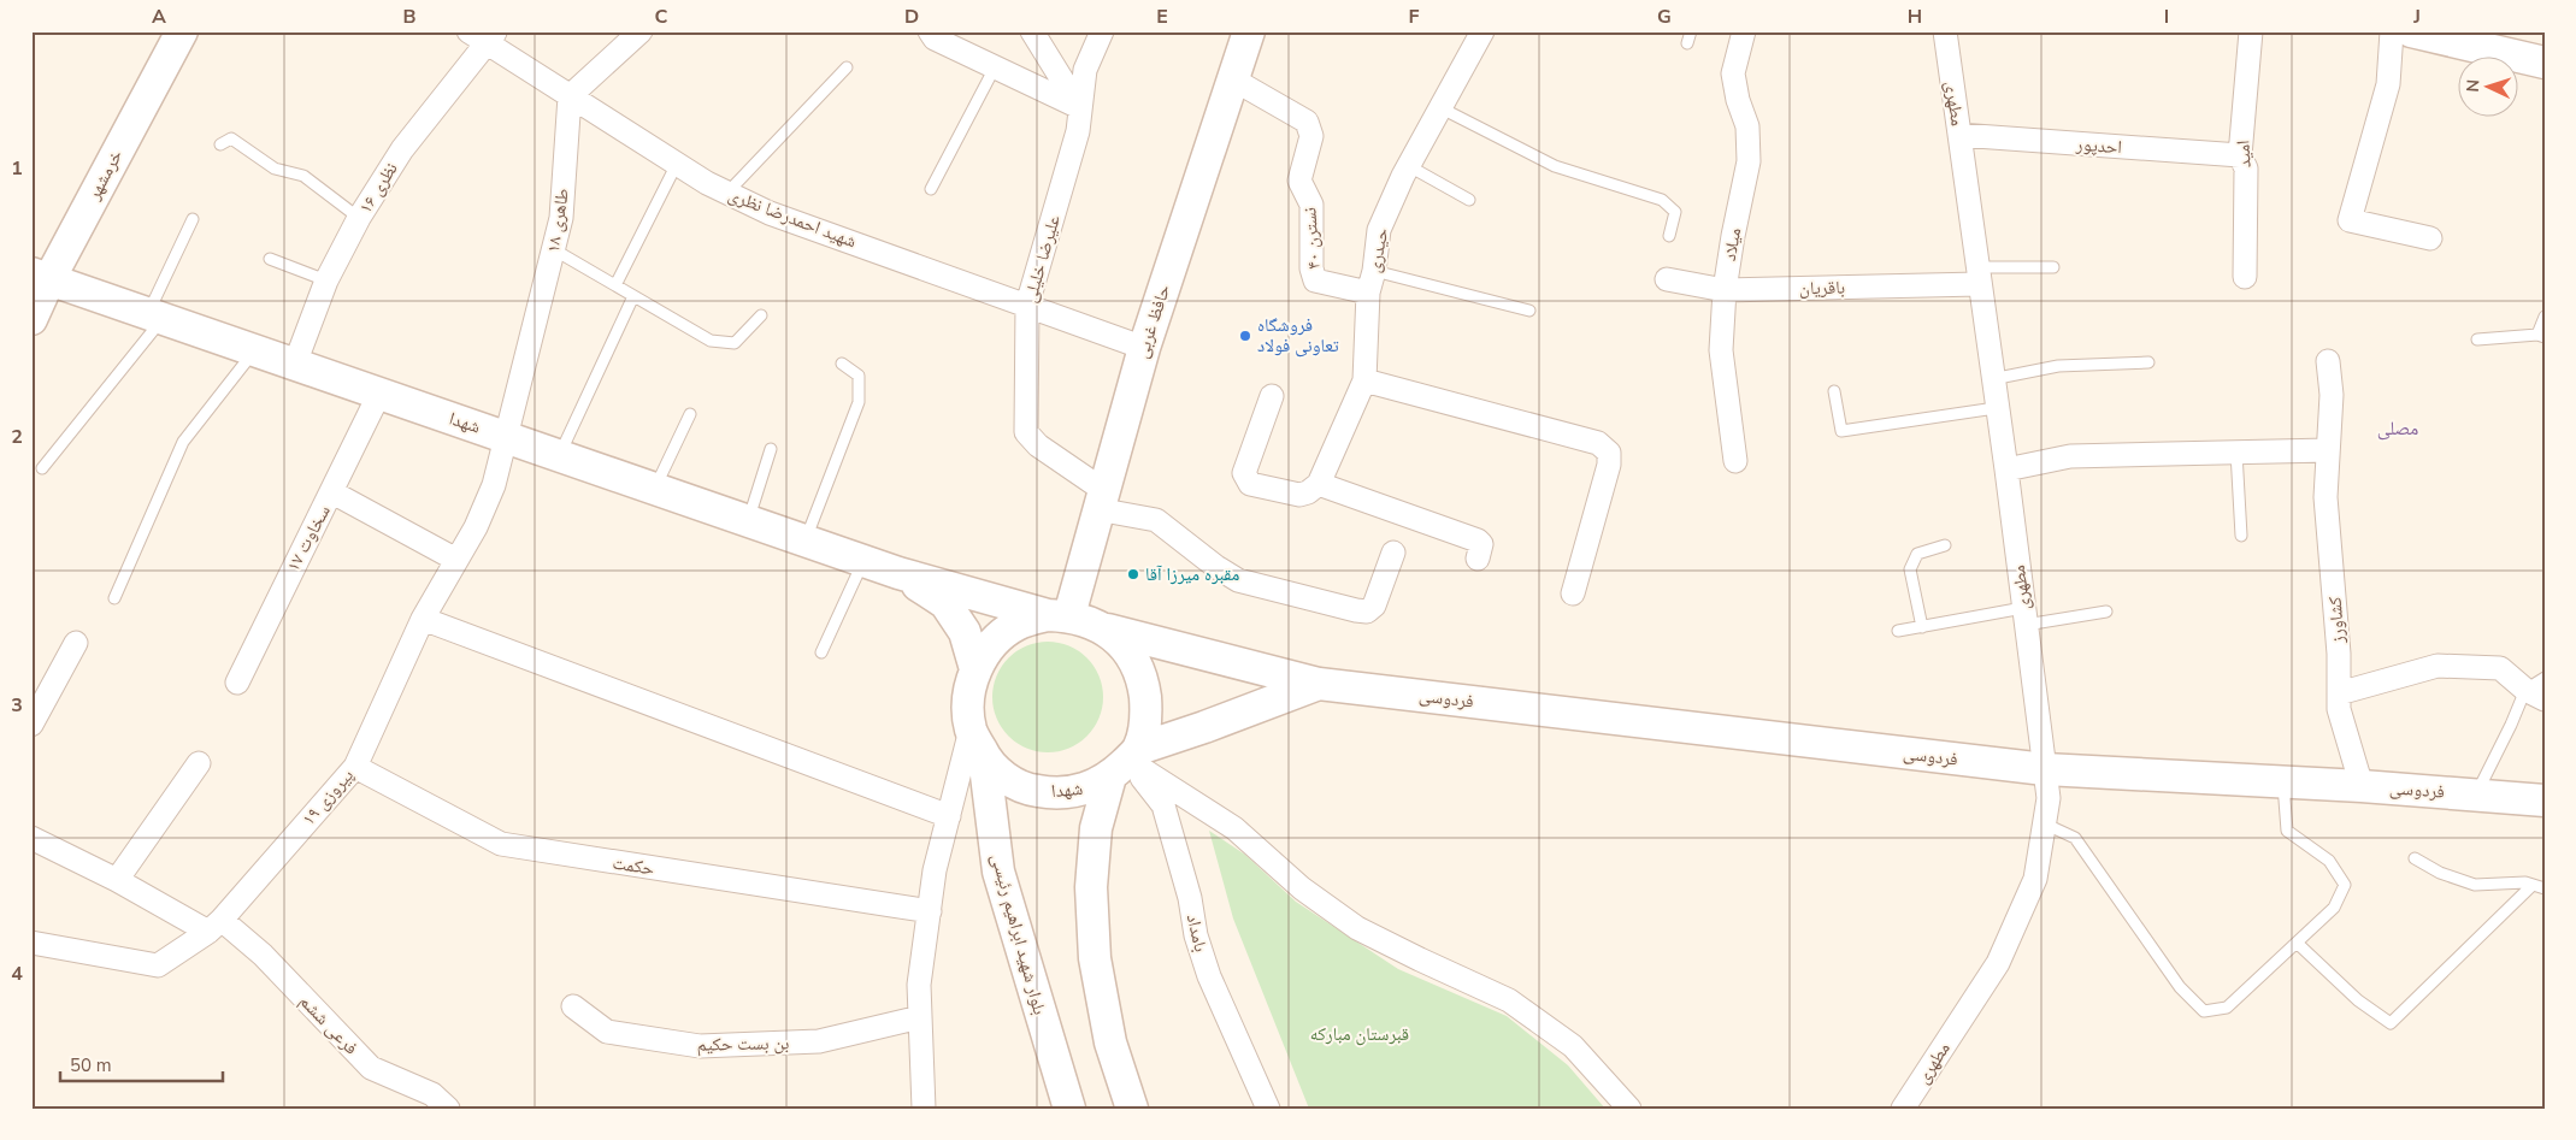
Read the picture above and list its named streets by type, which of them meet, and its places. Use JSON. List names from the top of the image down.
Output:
{
  "streets": {
    "main road": [
      "خرمشهر",
      "حافظ غربی",
      "شهدا",
      "فردوسی",
      "بلوار شهید ابراهیم رئیسی"
    ],
    "street": [
      "مطهری",
      "احدپور",
      "امید",
      "نظری ۱۶",
      "شهید احمدرضا نظری",
      "طاهری ۱۸",
      "نسترن ۴۰",
      "میلاد",
      "حیدری",
      "علیرضا خلیلی",
      "باقریان",
      "سخاوت ۱۷",
      "کشاورز",
      "پیروزی ۱۹",
      "حکمت",
      "بامداد",
      "فرعی ششم",
      "بن بست حکیم"
    ]
  },
  "crossings": [
    ["مطهری", "احدپور"],
    ["مطهری", "باقریان"],
    ["مطهری", "فردوسی"],
    ["احدپور", "امید"],
    ["خرمشهر", "شهدا"],
    ["نظری ۱۶", "شهید احمدرضا نظری"],
    ["نظری ۱۶", "شهدا"],
    ["شهید احمدرضا نظری", "طاهری ۱۸"],
    ["شهید احمدرضا نظری", "علیرضا خلیلی"],
    ["شهید احمدرضا نظری", "حافظ غربی"],
    ["طاهری ۱۸", "شهدا"],
    ["طاهری ۱۸", "پیروزی ۱۹"],
    ["نسترن ۴۰", "حیدری"],
    ["نسترن ۴۰", "حافظ غربی"],
    ["میلاد", "باقریان"],
    ["علیرضا خلیلی", "حافظ غربی"],
    ["حافظ غربی", "شهدا"],
    ["حافظ غربی", "فردوسی"],
    ["حافظ غربی", "بامداد"],
    ["حافظ غربی", "بلوار شهید ابراهیم رئیسی"],
    ["شهدا", "سخاوت ۱۷"],
    ["شهدا", "فردوسی"],
    ["شهدا", "پیروزی ۱۹"],
    ["شهدا", "بامداد"],
    ["شهدا", "بلوار شهید ابراهیم رئیسی"],
    ["کشاورز", "فردوسی"],
    ["فردوسی", "بامداد"],
    ["فردوسی", "بلوار شهید ابراهیم رئیسی"],
    ["پیروزی ۱۹", "حکمت"],
    ["پیروزی ۱۹", "فرعی ششم"],
    ["بامداد", "بلوار شهید ابراهیم رئیسی"]
  ],
  "districts": ["مصلی"],
  "parks": ["قبرستان مبارکه"],
  "places": ["فروشگاه تعاونی فولاد", "مقبره میرزا آقا"],
  "scale_bar": "50 m",
  "north": "left",
  "grid": {
    "columns": [
      "A",
      "B",
      "C",
      "D",
      "E",
      "F",
      "G",
      "H",
      "I",
      "J"
    ],
    "rows": [
      "1",
      "2",
      "3",
      "4"
    ]
  }
}
